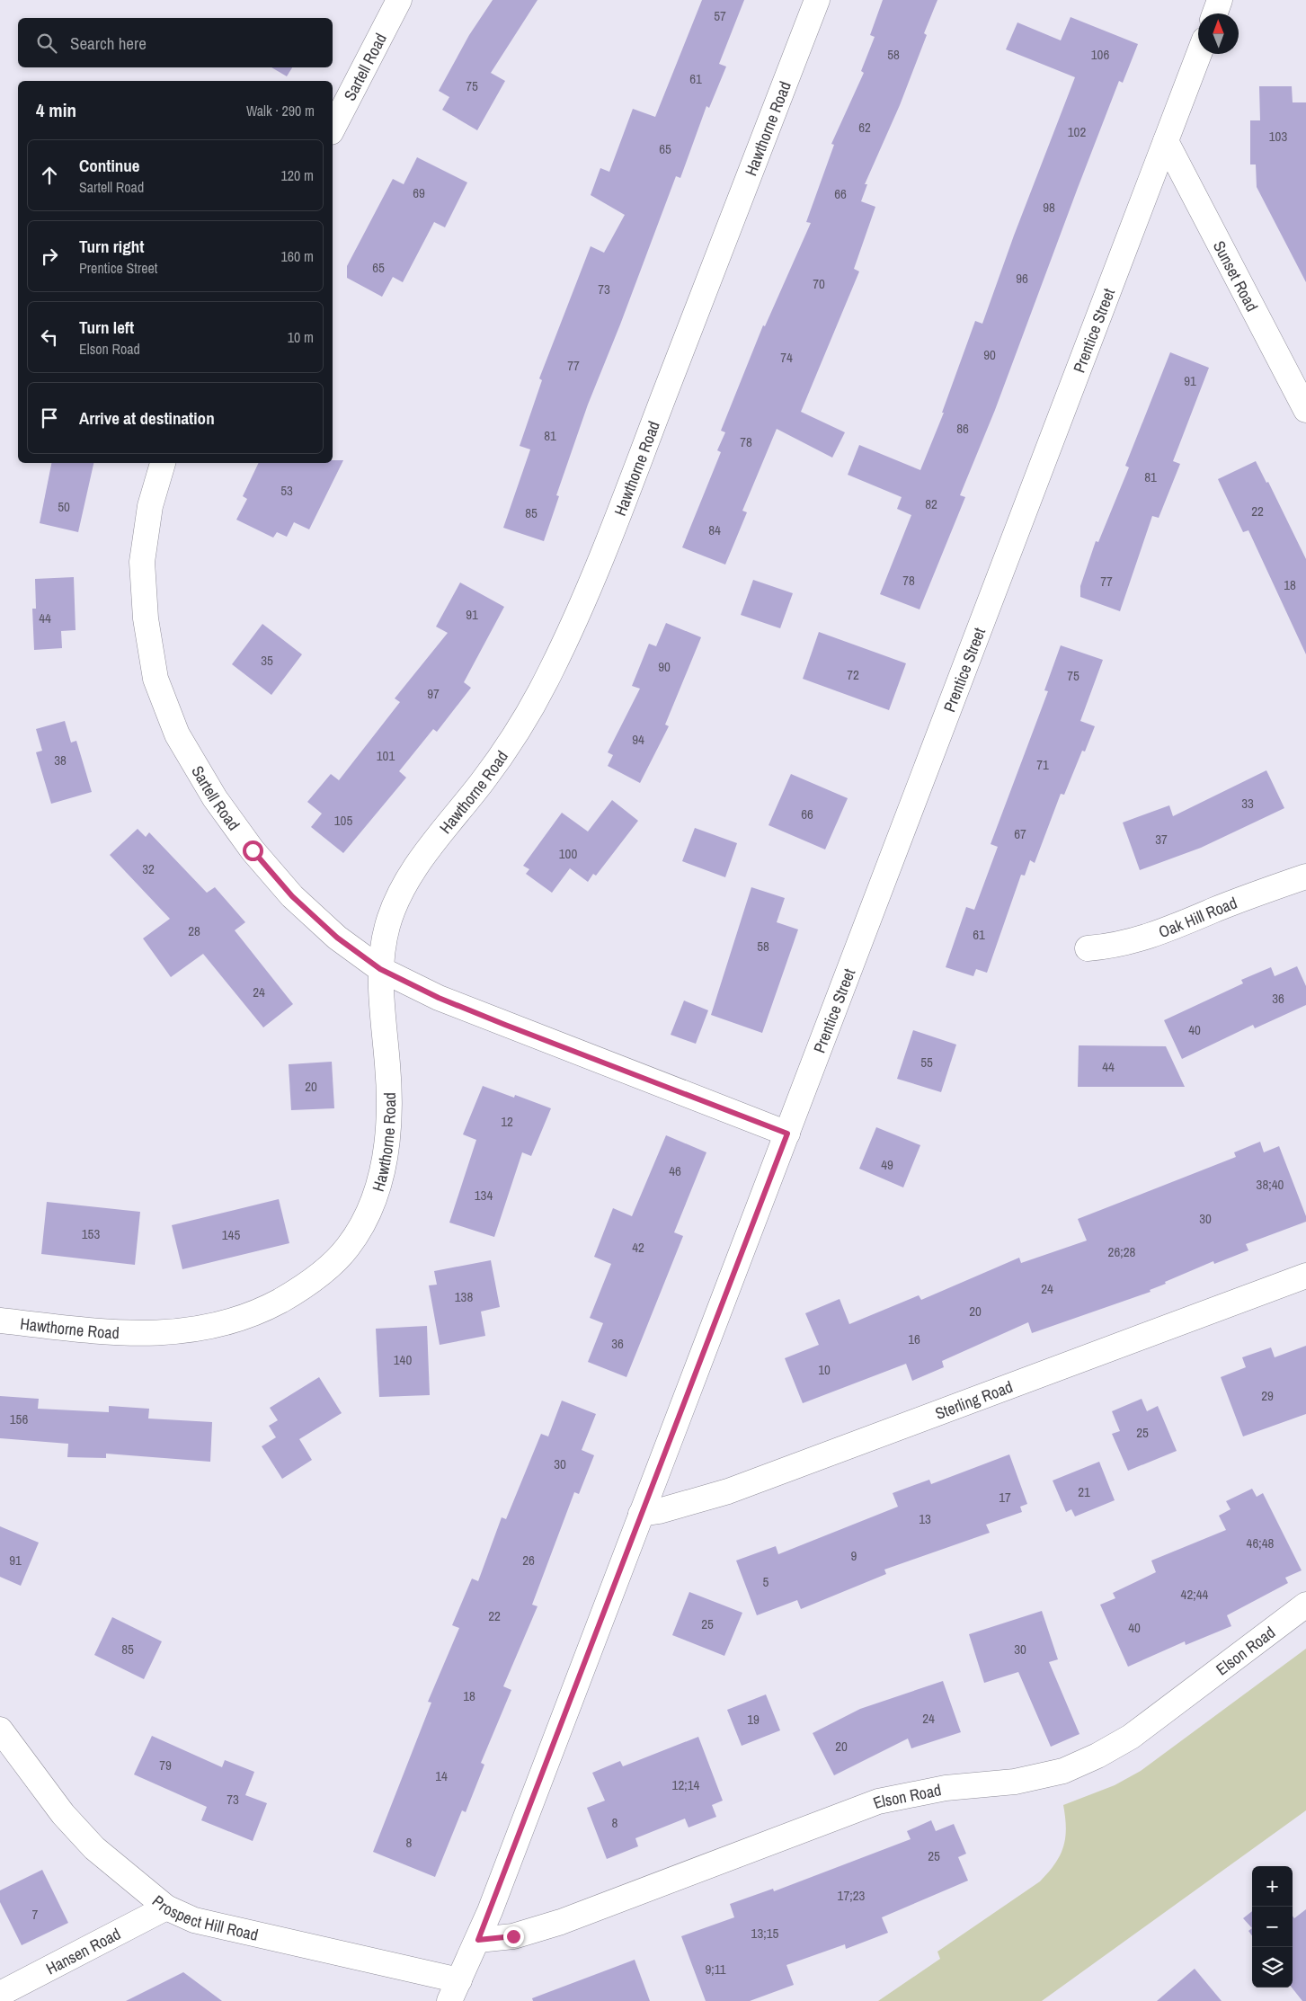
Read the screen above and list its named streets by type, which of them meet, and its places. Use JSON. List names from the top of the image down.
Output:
{
  "streets": {
    "street": [
      "Sartell Road",
      "Hawthorne Road",
      "Sunset Road",
      "Prentice Street",
      "Oak Hill Road",
      "Sterling Road",
      "Elson Road",
      "Prospect Hill Road",
      "Hansen Road"
    ]
  },
  "crossings": [
    ["Sartell Road", "Hawthorne Road"],
    ["Sartell Road", "Prentice Street"],
    ["Sunset Road", "Prentice Street"],
    ["Prentice Street", "Sterling Road"],
    ["Prentice Street", "Elson Road"],
    ["Prentice Street", "Prospect Hill Road"],
    ["Prospect Hill Road", "Hansen Road"]
  ],
  "house_numbers": [
    "57",
    "58",
    "106",
    "61",
    "75",
    "62",
    "102",
    "103",
    "65",
    "69",
    "66",
    "98",
    "65",
    "96",
    "70",
    "73",
    "90",
    "74",
    "77",
    "91",
    "86",
    "81",
    "78",
    "81",
    "53",
    "82",
    "50",
    "22",
    "85",
    "84",
    "78",
    "77",
    "18",
    "91",
    "44",
    "35",
    "90",
    "72",
    "75",
    "97",
    "94",
    "101",
    "38",
    "71",
    "33",
    "66",
    "105",
    "67",
    "37",
    "100",
    "32",
    "28",
    "61",
    "58",
    "24",
    "36",
    "40",
    "55",
    "44",
    "20",
    "12",
    "49",
    "46",
    "38;40",
    "134",
    "30",
    "153",
    "145",
    "42",
    "26;28",
    "24",
    "138",
    "20",
    "16",
    "36",
    "140",
    "10",
    "29",
    "156",
    "25",
    "30",
    "21",
    "17",
    "13",
    "46;48",
    "9",
    "91",
    "26",
    "5",
    "42;44",
    "22",
    "25",
    "40",
    "85",
    "30",
    "18",
    "24",
    "19",
    "20",
    "79",
    "14",
    "12;14",
    "73",
    "8",
    "8",
    "25",
    "17;23",
    "7",
    "13;15",
    "9;11"
  ],
  "north": "top",
  "page": {
    "search": "Search here",
    "heading": ["4 min", "Walk · 290 m"],
    "list": [
      ["Continue", "Sartell Road", "120 m"],
      ["Turn right", "Prentice Street", "160 m"],
      ["Turn left", "Elson Road", "10 m"],
      "Arrive at destination"
    ],
    "map_buttons": ["+", "−"]
  }
}
